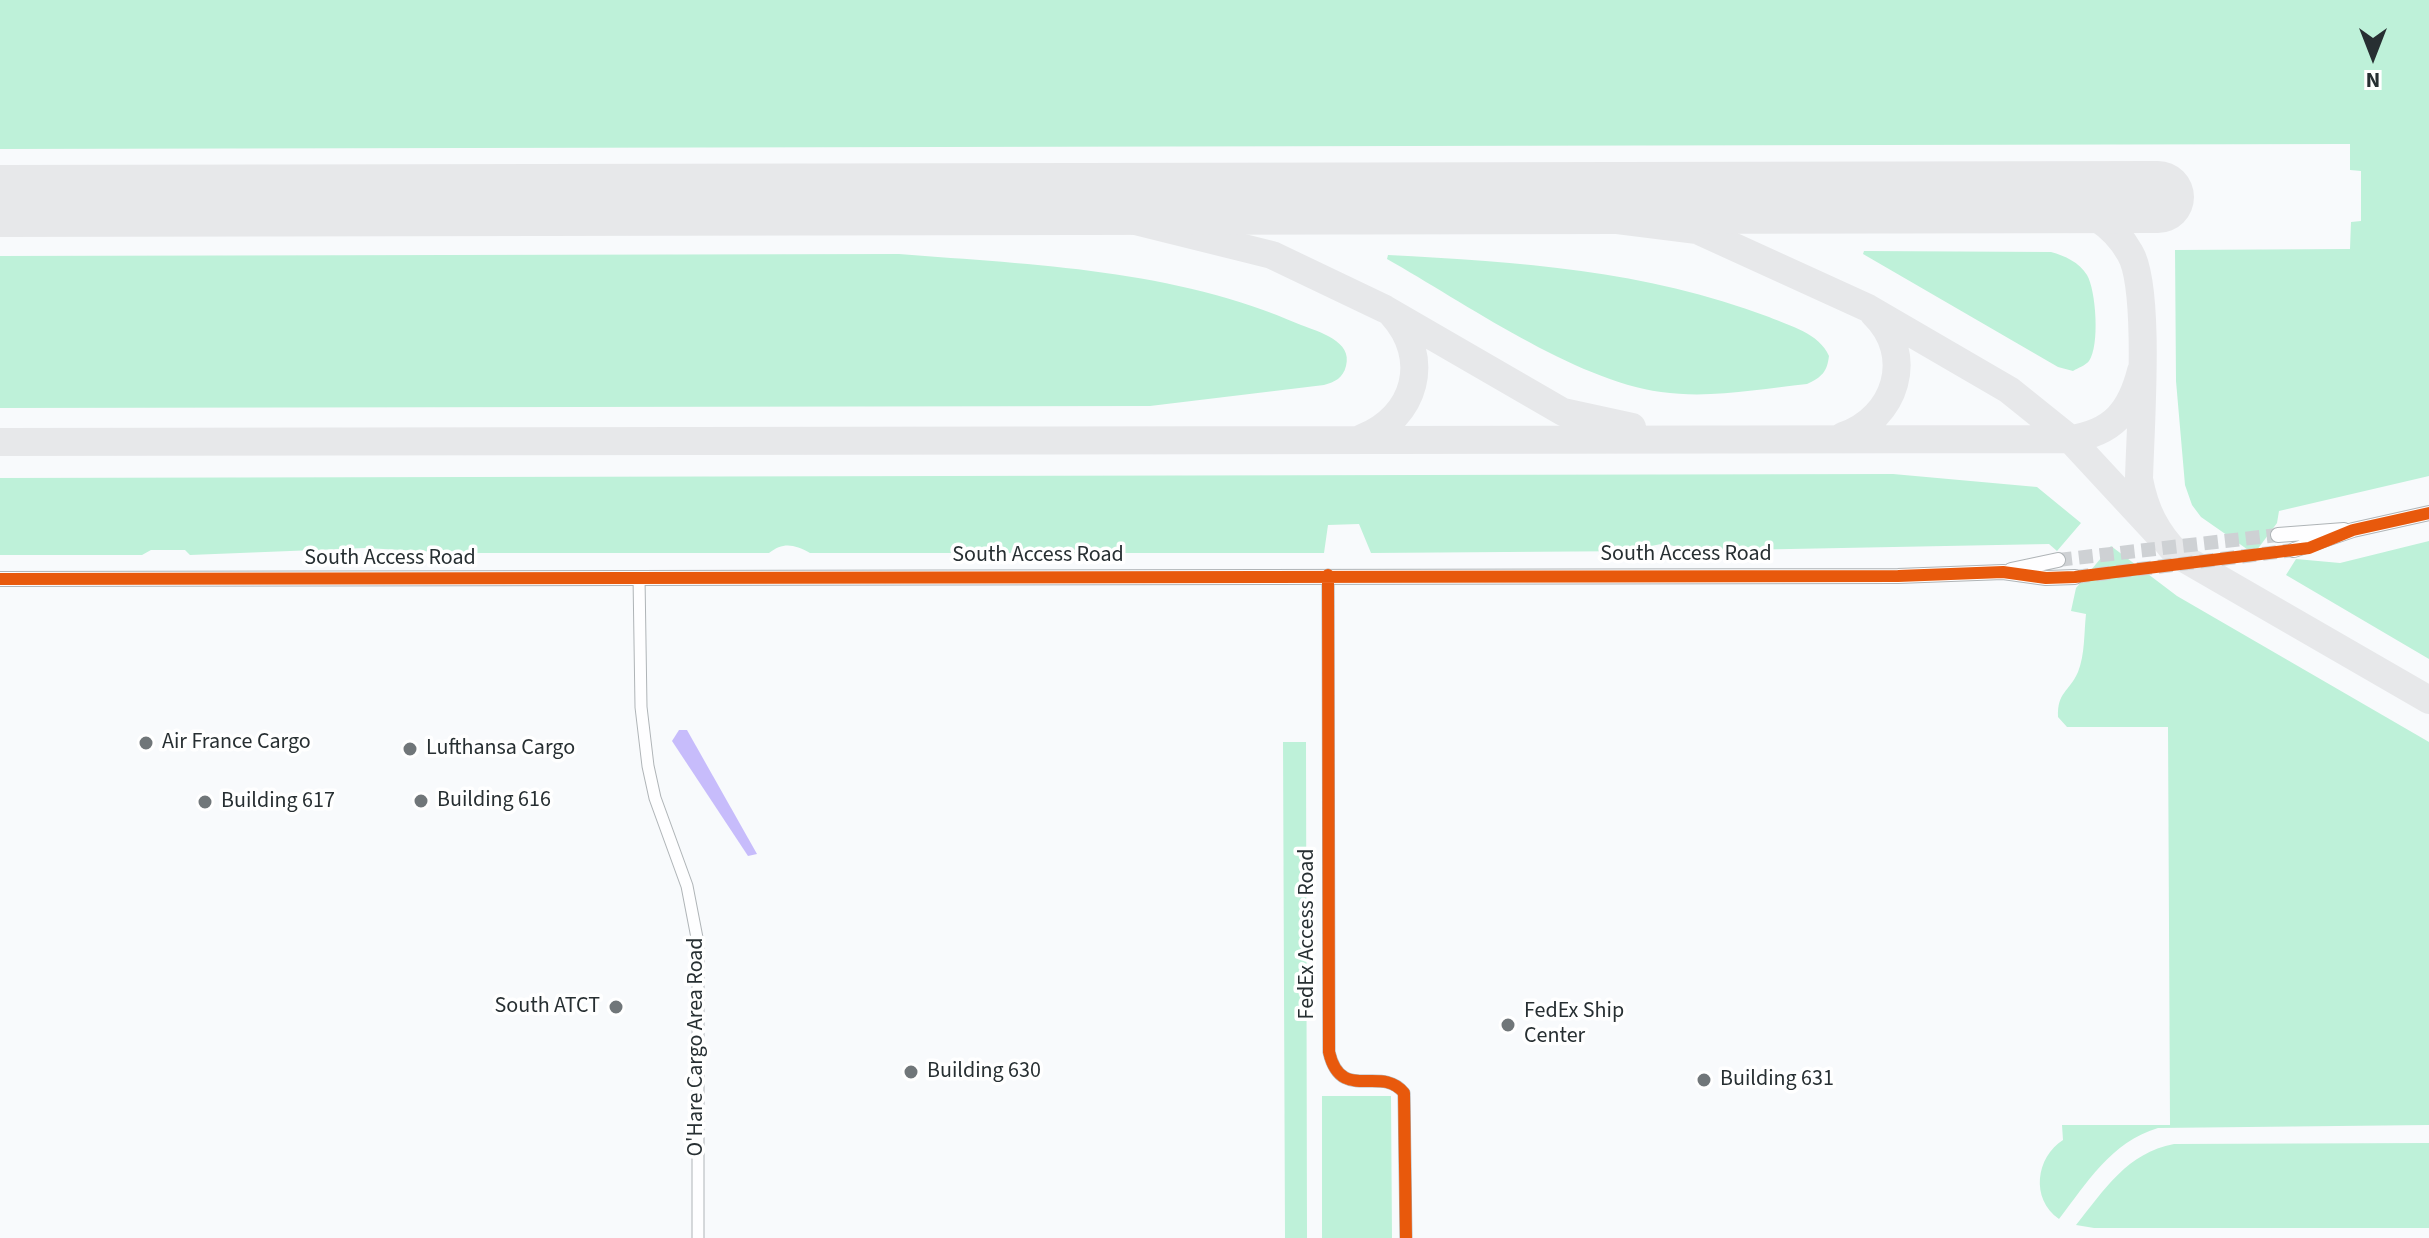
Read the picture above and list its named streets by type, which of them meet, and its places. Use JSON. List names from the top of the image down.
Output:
{
  "streets": {
    "street": ["South Access Road", "FedEx Access Road", "O'Hare Cargo Area Road"]
  },
  "crossings": [
    ["South Access Road", "FedEx Access Road"],
    ["South Access Road", "O'Hare Cargo Area Road"]
  ],
  "places": [
    "Air France Cargo",
    "Lufthansa Cargo",
    "Building 616",
    "Building 617",
    "South ATCT",
    "FedEx Ship Center",
    "Building 630",
    "Building 631"
  ],
  "north": "bottom"
}
